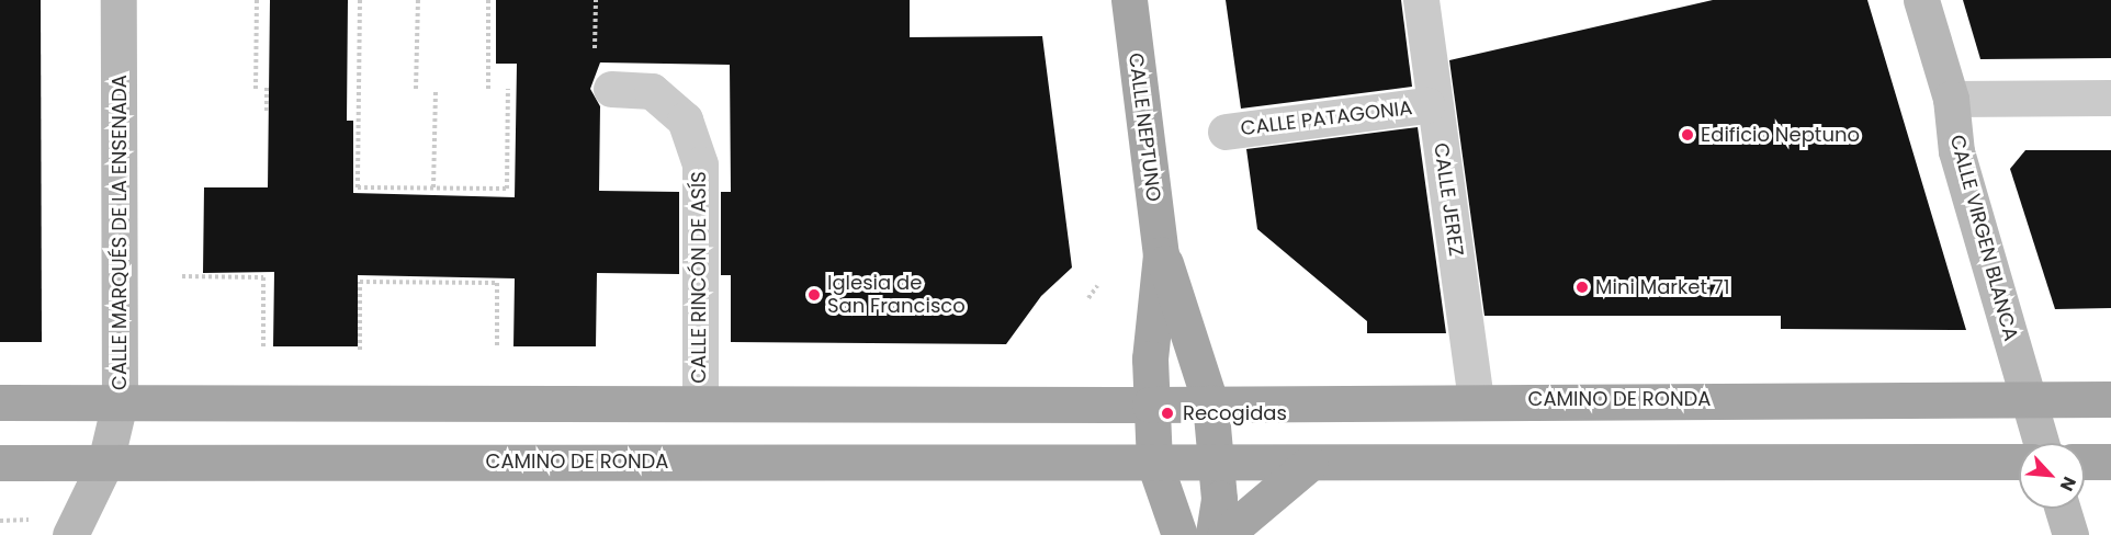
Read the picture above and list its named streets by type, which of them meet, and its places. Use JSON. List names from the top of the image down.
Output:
{
  "streets": {
    "main road": [
      "CALLE NEPTUNO",
      "CALLE MARQUÉS DE LA ENSENADA",
      "CALLE VIRGEN BLANCA",
      "CAMINO DE RONDA"
    ],
    "street": ["CALLE PATAGONIA", "CALLE JEREZ", "CALLE RINCÓN DE ASÍS"]
  },
  "crossings": [
    ["CALLE NEPTUNO", "CAMINO DE RONDA"],
    ["CALLE JEREZ", "CAMINO DE RONDA"],
    ["CALLE MARQUÉS DE LA ENSENADA", "CAMINO DE RONDA"],
    ["CALLE VIRGEN BLANCA", "CAMINO DE RONDA"],
    ["CALLE RINCÓN DE ASÍS", "CAMINO DE RONDA"]
  ],
  "places": [
    "Edificio Neptuno",
    "Mini Market 71",
    "Iglesia de San Francisco",
    "Recogidas"
  ],
  "north": "bottom right"
}
